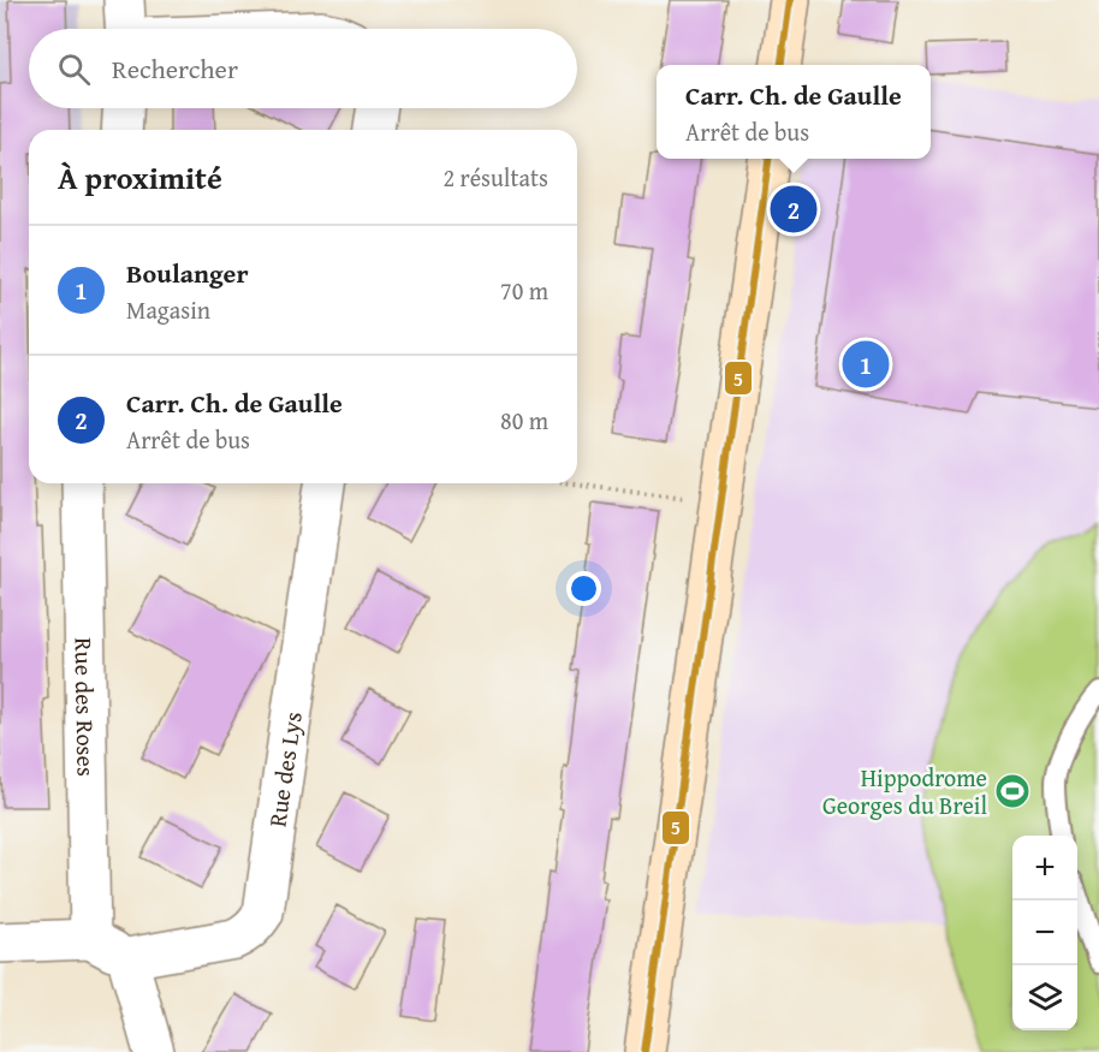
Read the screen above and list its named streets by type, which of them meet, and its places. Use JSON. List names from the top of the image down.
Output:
{
  "streets": {
    "street": ["Rue des Roses", "Rue des Lys"]
  },
  "places": {
    "sports": ["Hippodrome Georges du Breil"]
  },
  "lines": ["transit line 5"],
  "page": {
    "search": "Rechercher",
    "popup": ["Carr. Ch. de Gaulle", "Arrêt de bus"],
    "heading": ["À proximité", "2 résultats"],
    "pins": ["2", "1"],
    "list": [
      {
        "mark": "1",
        "name": "Boulanger",
        "note": "Magasin",
        "value": "70 m"
      },
      {
        "mark": "2",
        "name": "Carr. Ch. de Gaulle",
        "note": "Arrêt de bus",
        "value": "80 m"
      }
    ],
    "map_buttons": ["+", "−"]
  }
}
